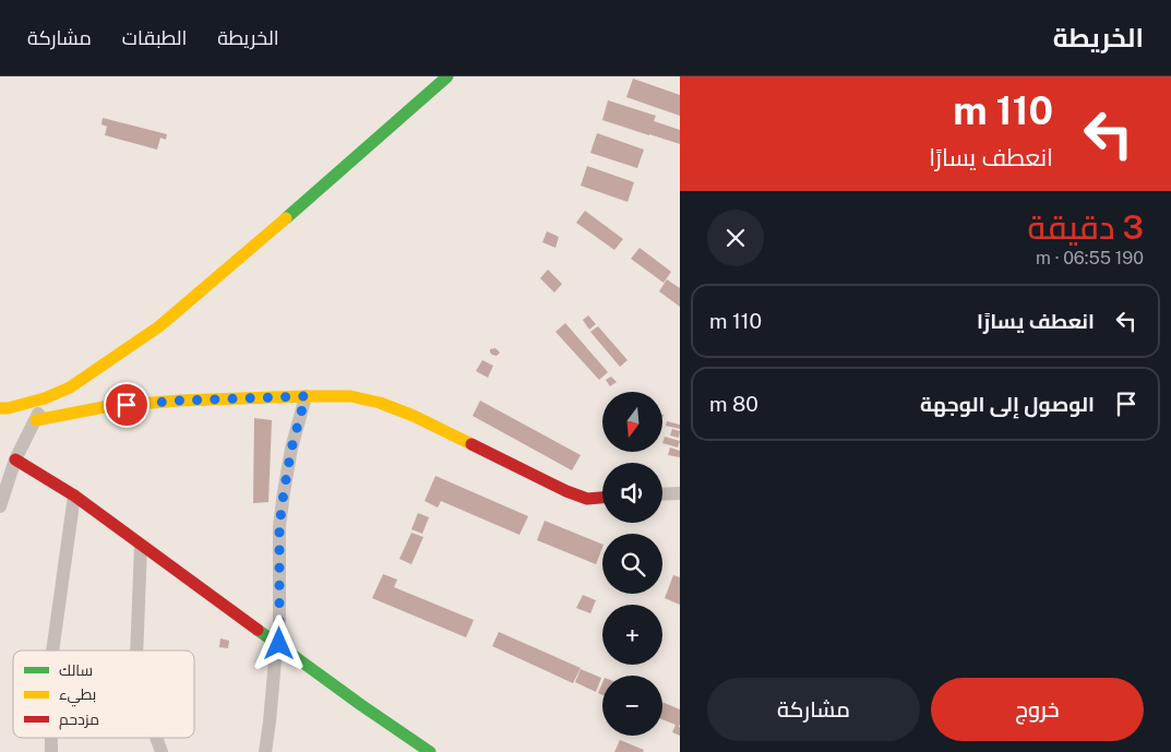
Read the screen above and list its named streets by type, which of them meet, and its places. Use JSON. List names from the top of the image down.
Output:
{
  "legend": ["سالك", "بطيء", "مزدحم"],
  "north": "bottom",
  "page": {
    "header": "الخريطة",
    "nav": ["الخريطة", "الطبقات", "مشاركة"],
    "turn": ["110 m", "انعطف يسارًا"],
    "heading": ["3 دقيقة", "190 m · 06:55"],
    "list": [
      {
        "name": "انعطف يسارًا",
        "value": "110 m"
      },
      {
        "name": "الوصول إلى الوجهة",
        "value": "80 m"
      }
    ],
    "map_buttons": ["+", "−"],
    "buttons": ["خروج", "مشاركة"]
  }
}
